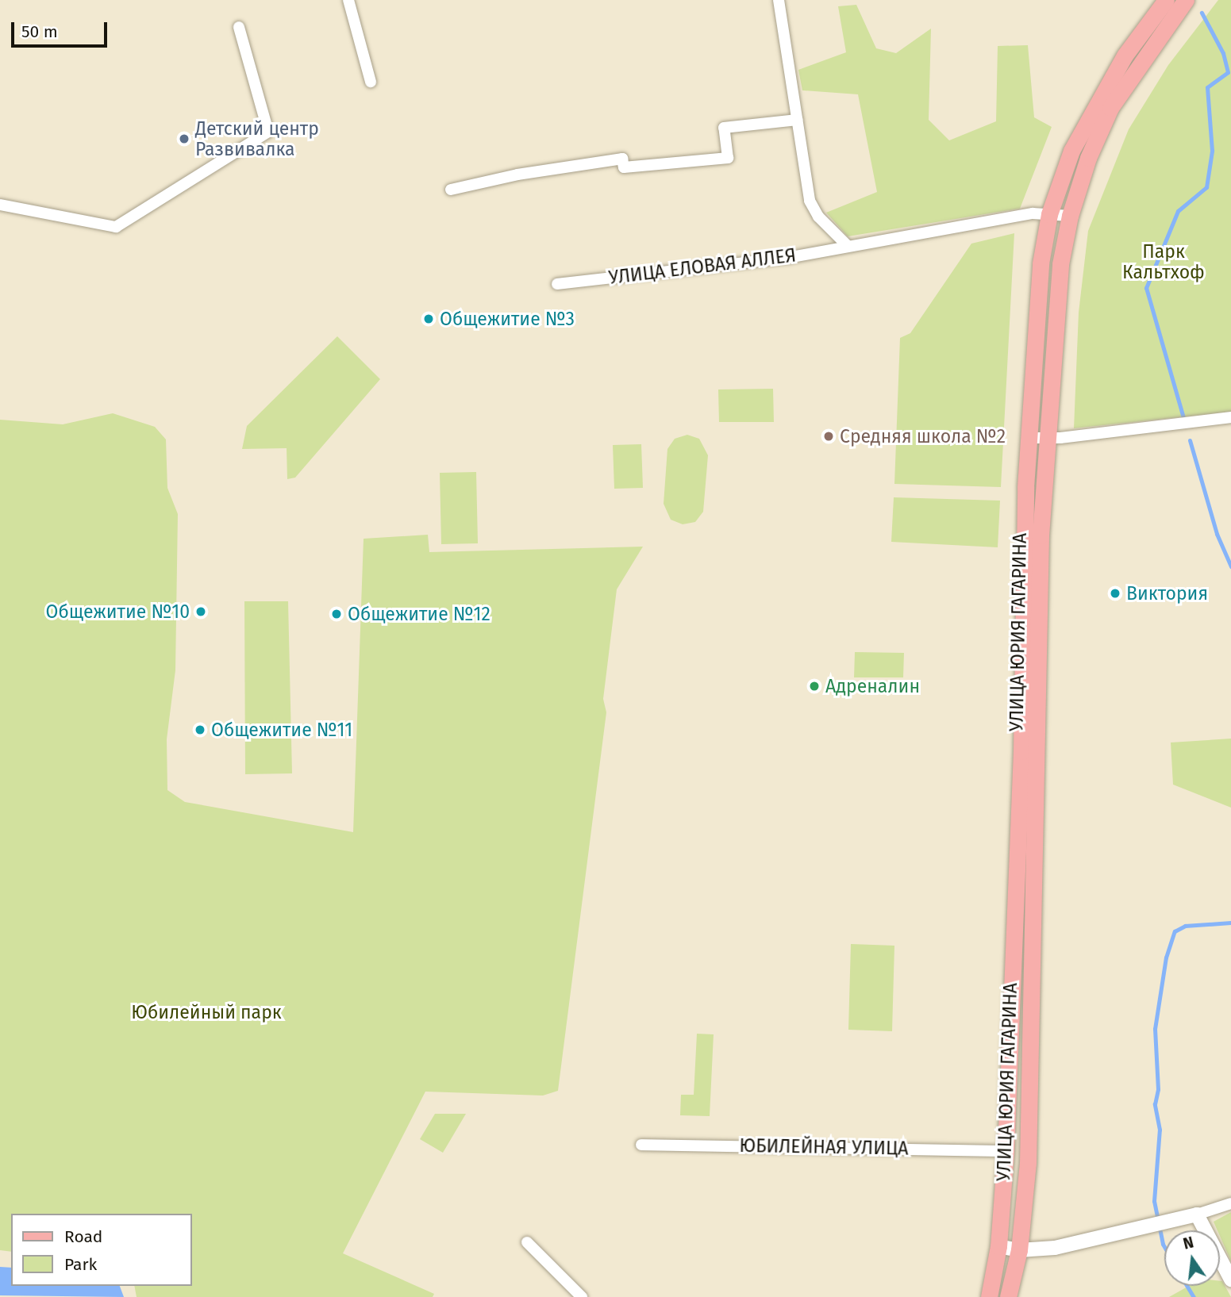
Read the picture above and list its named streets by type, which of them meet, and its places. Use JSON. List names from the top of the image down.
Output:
{
  "streets": {
    "main road": ["УЛИЦА ЮРИЯ ГАГАРИНА"],
    "street": ["УЛИЦА ЕЛОВАЯ АЛЛЕЯ", "ЮБИЛЕЙНАЯ УЛИЦА"]
  },
  "crossings": [
    ["УЛИЦА ЕЛОВАЯ АЛЛЕЯ", "УЛИЦА ЮРИЯ ГАГАРИНА"],
    ["УЛИЦА ЮРИЯ ГАГАРИНА", "ЮБИЛЕЙНАЯ УЛИЦА"]
  ],
  "parks": ["Парк Кальтхоф", "Юбилейный парк"],
  "places": [
    "Детский центр Развивалка",
    "Общежитие №3",
    "Средняя школа №2",
    "Виктория",
    "Общежитие №10",
    "Общежитие №12",
    "Адреналин",
    "Общежитие №11"
  ],
  "legend": ["Road", "Park"],
  "scale_bar": "50 m",
  "north": "top"
}
